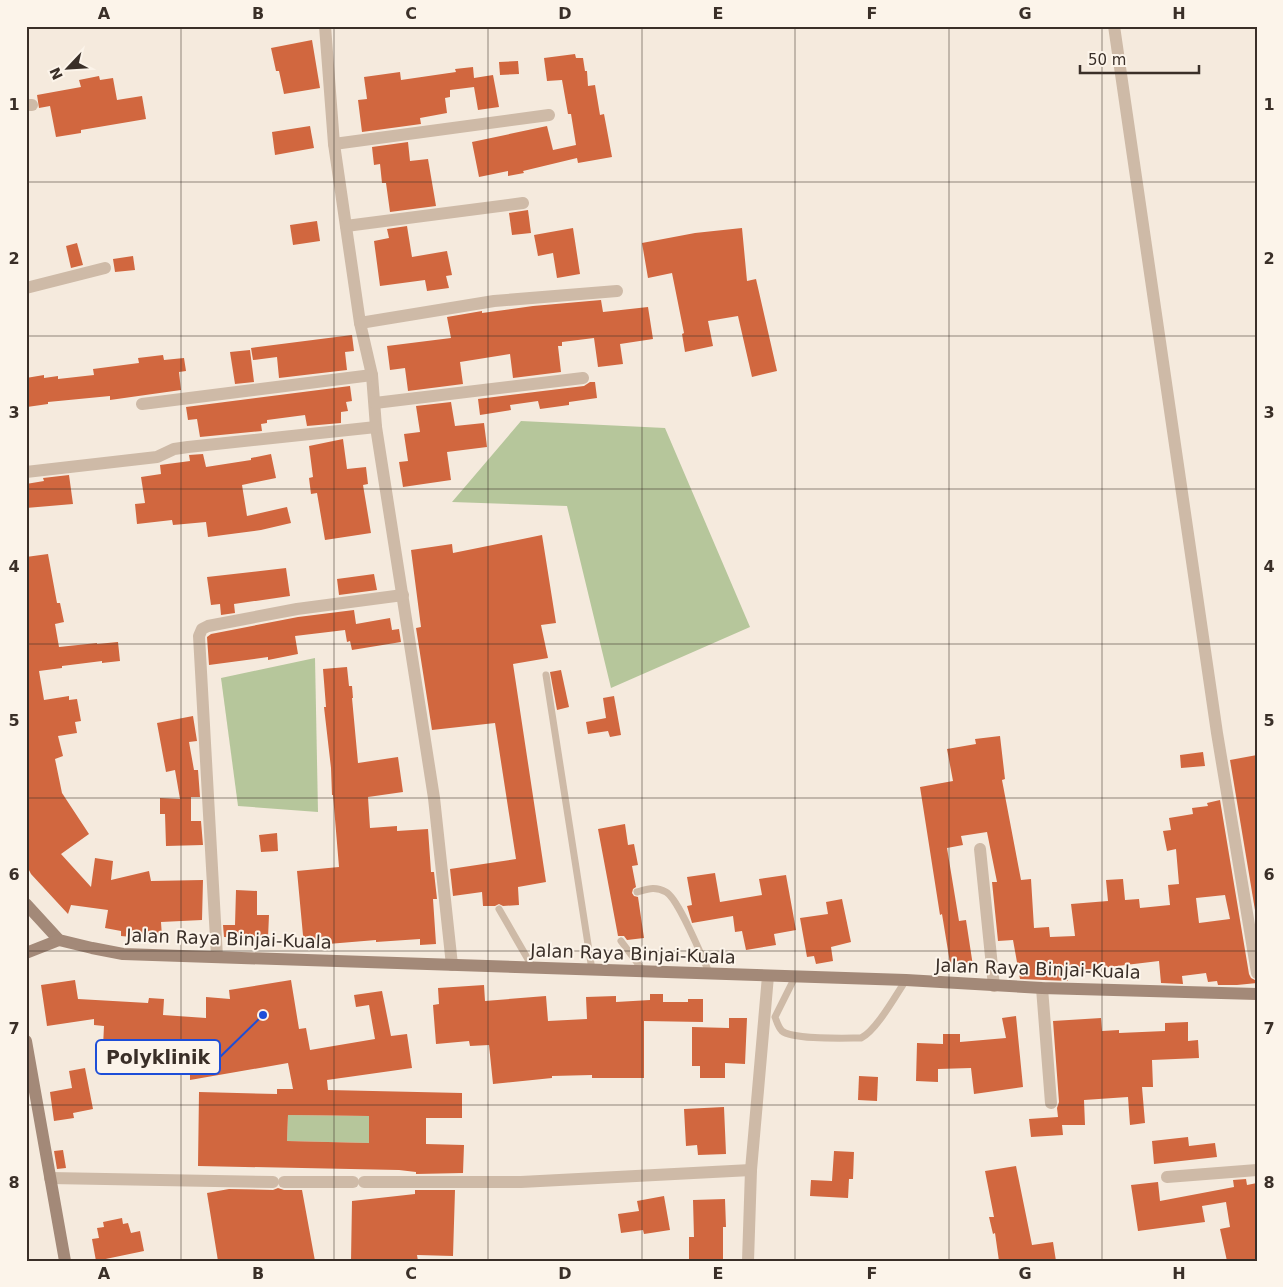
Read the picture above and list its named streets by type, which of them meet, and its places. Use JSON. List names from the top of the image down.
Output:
{
  "streets": {
    "main road": ["Jalan Raya Binjai-Kuala"]
  },
  "places": ["Polyklinik"],
  "scale_bar": "50 m",
  "north": "bottom left",
  "grid": {
    "columns": [
      "A",
      "B",
      "C",
      "D",
      "E",
      "F",
      "G",
      "H"
    ],
    "rows": [
      "1",
      "2",
      "3",
      "4",
      "5",
      "6",
      "7",
      "8"
    ]
  }
}
